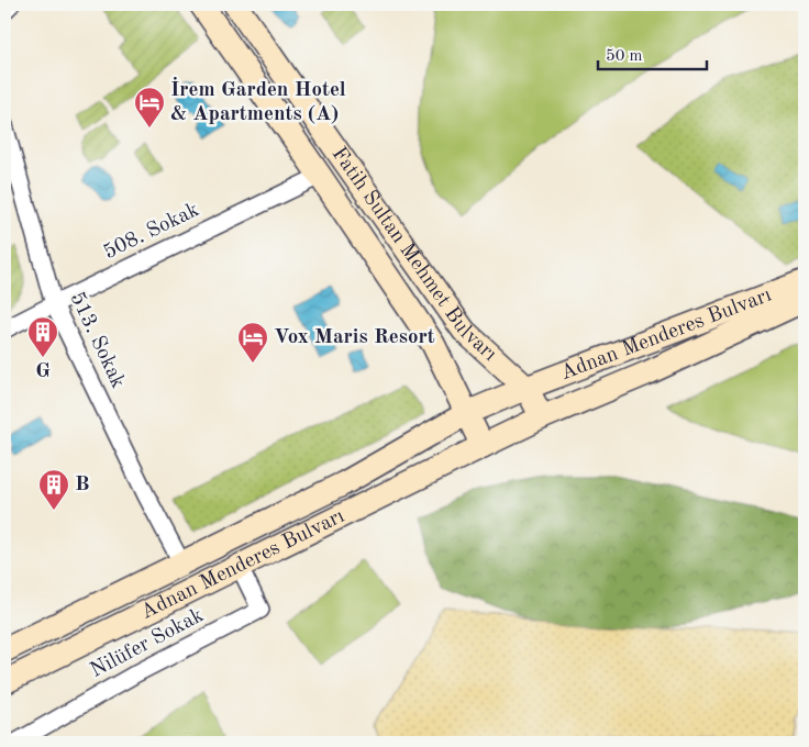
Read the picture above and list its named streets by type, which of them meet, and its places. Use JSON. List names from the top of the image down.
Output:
{
  "streets": {
    "main road": ["Fatih Sultan Mehmet Bulvarı", "Adnan Menderes Bulvarı"],
    "street": ["508. Sokak", "513. Sokak", "Nilüfer Sokak"]
  },
  "crossings": [
    ["508. Sokak", "Fatih Sultan Mehmet Bulvarı"],
    ["508. Sokak", "513. Sokak"],
    ["Fatih Sultan Mehmet Bulvarı", "Adnan Menderes Bulvarı"],
    ["Adnan Menderes Bulvarı", "513. Sokak"],
    ["Adnan Menderes Bulvarı", "Nilüfer Sokak"]
  ],
  "places": {
    "hotel": ["İrem Garden Hotel & Apartments (A)", "Vox Maris Resort"],
    "building": ["G", "B"]
  },
  "scale_bar": "50 m"
}
